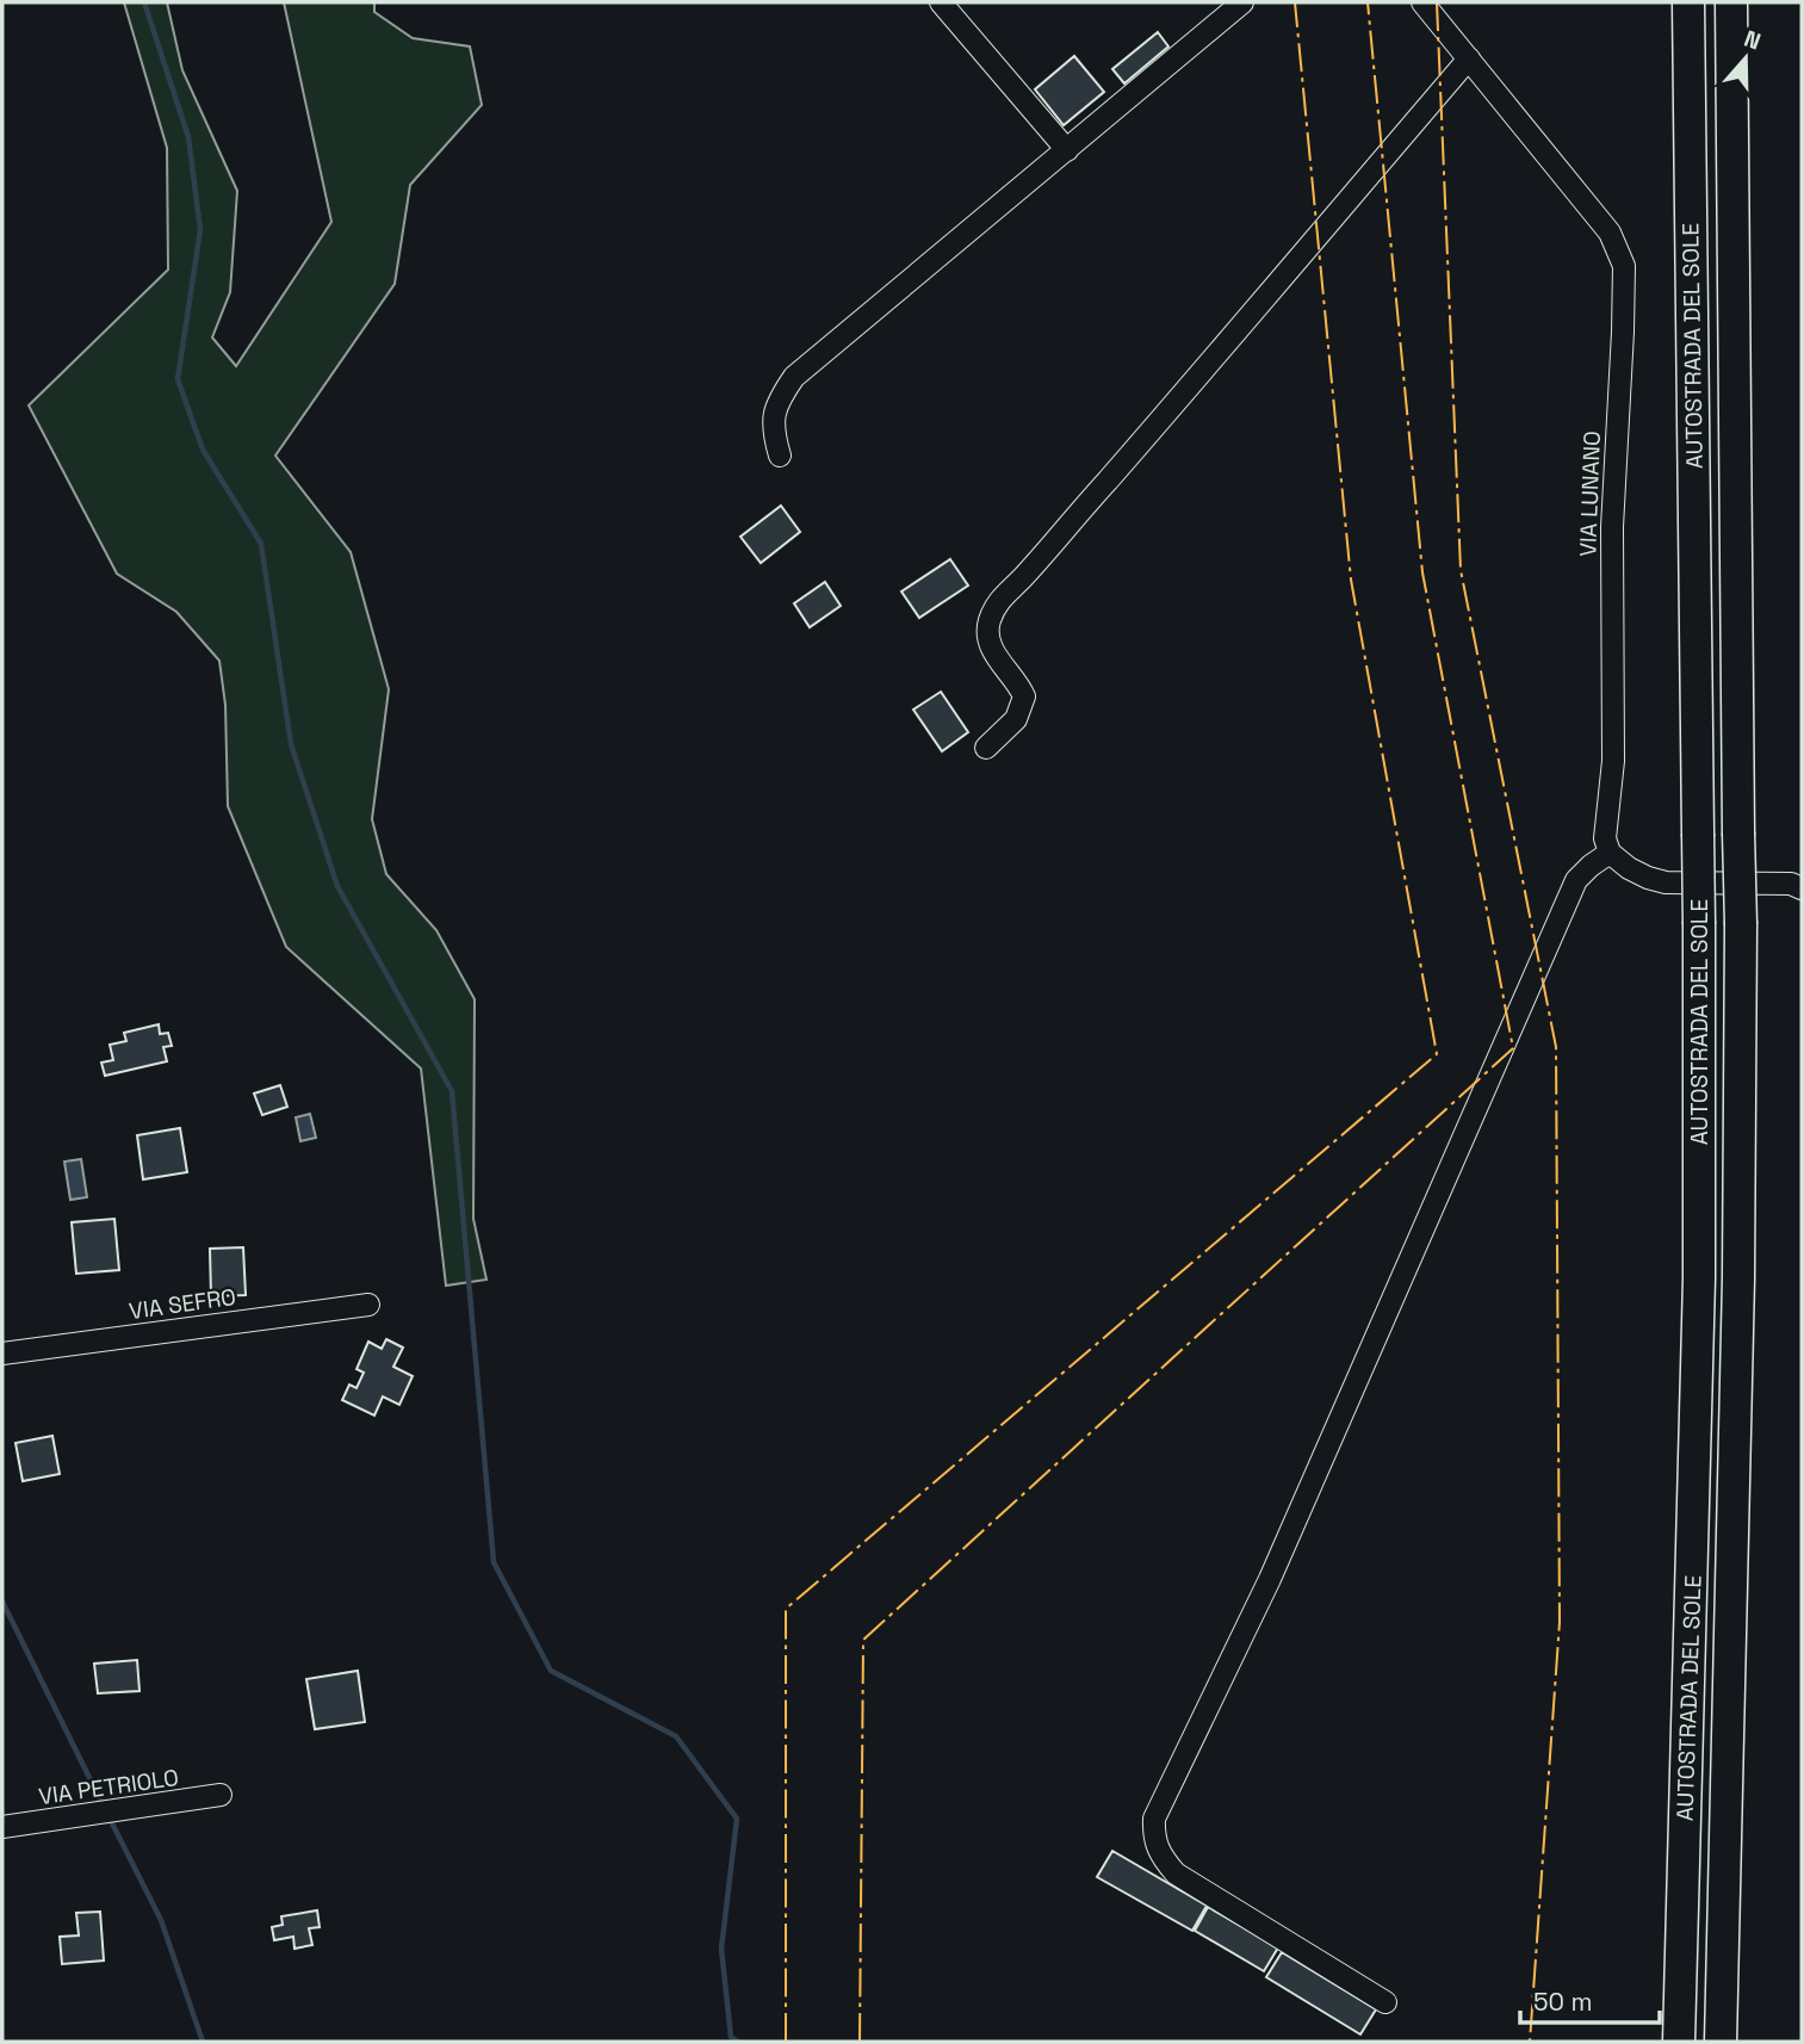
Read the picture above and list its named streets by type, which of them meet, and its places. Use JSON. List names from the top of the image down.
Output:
{
  "streets": {
    "highway": ["AUTOSTRADA DEL SOLE"],
    "street": ["VIA LUNANO", "VIA SEFRO", "VIA PETRIOLO"]
  },
  "scale_bar": "50 m",
  "north": "top"
}
